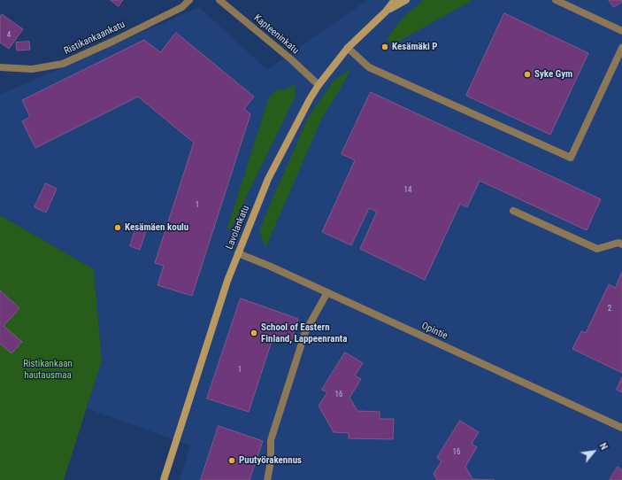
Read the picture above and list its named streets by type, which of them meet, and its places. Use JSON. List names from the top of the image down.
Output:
{
  "streets": {
    "main road": ["Lavolankatu"],
    "street": ["Kapteeninkatu", "Ristikankaankatu", "Opintie"]
  },
  "crossings": [
    ["Kapteeninkatu", "Lavolankatu"],
    ["Lavolankatu", "Opintie"]
  ],
  "parks": ["Ristikankaan hautausmaa"],
  "places": [
    "Kesämäki P",
    "Syke Gym",
    "Kesämäen koulu",
    "School of Eastern Finland, Lappeenranta",
    "Puutyörakennus"
  ],
  "house_numbers": [
    "4",
    "14",
    "1",
    "2",
    "1",
    "16",
    "16"
  ],
  "north": "top right"
}
